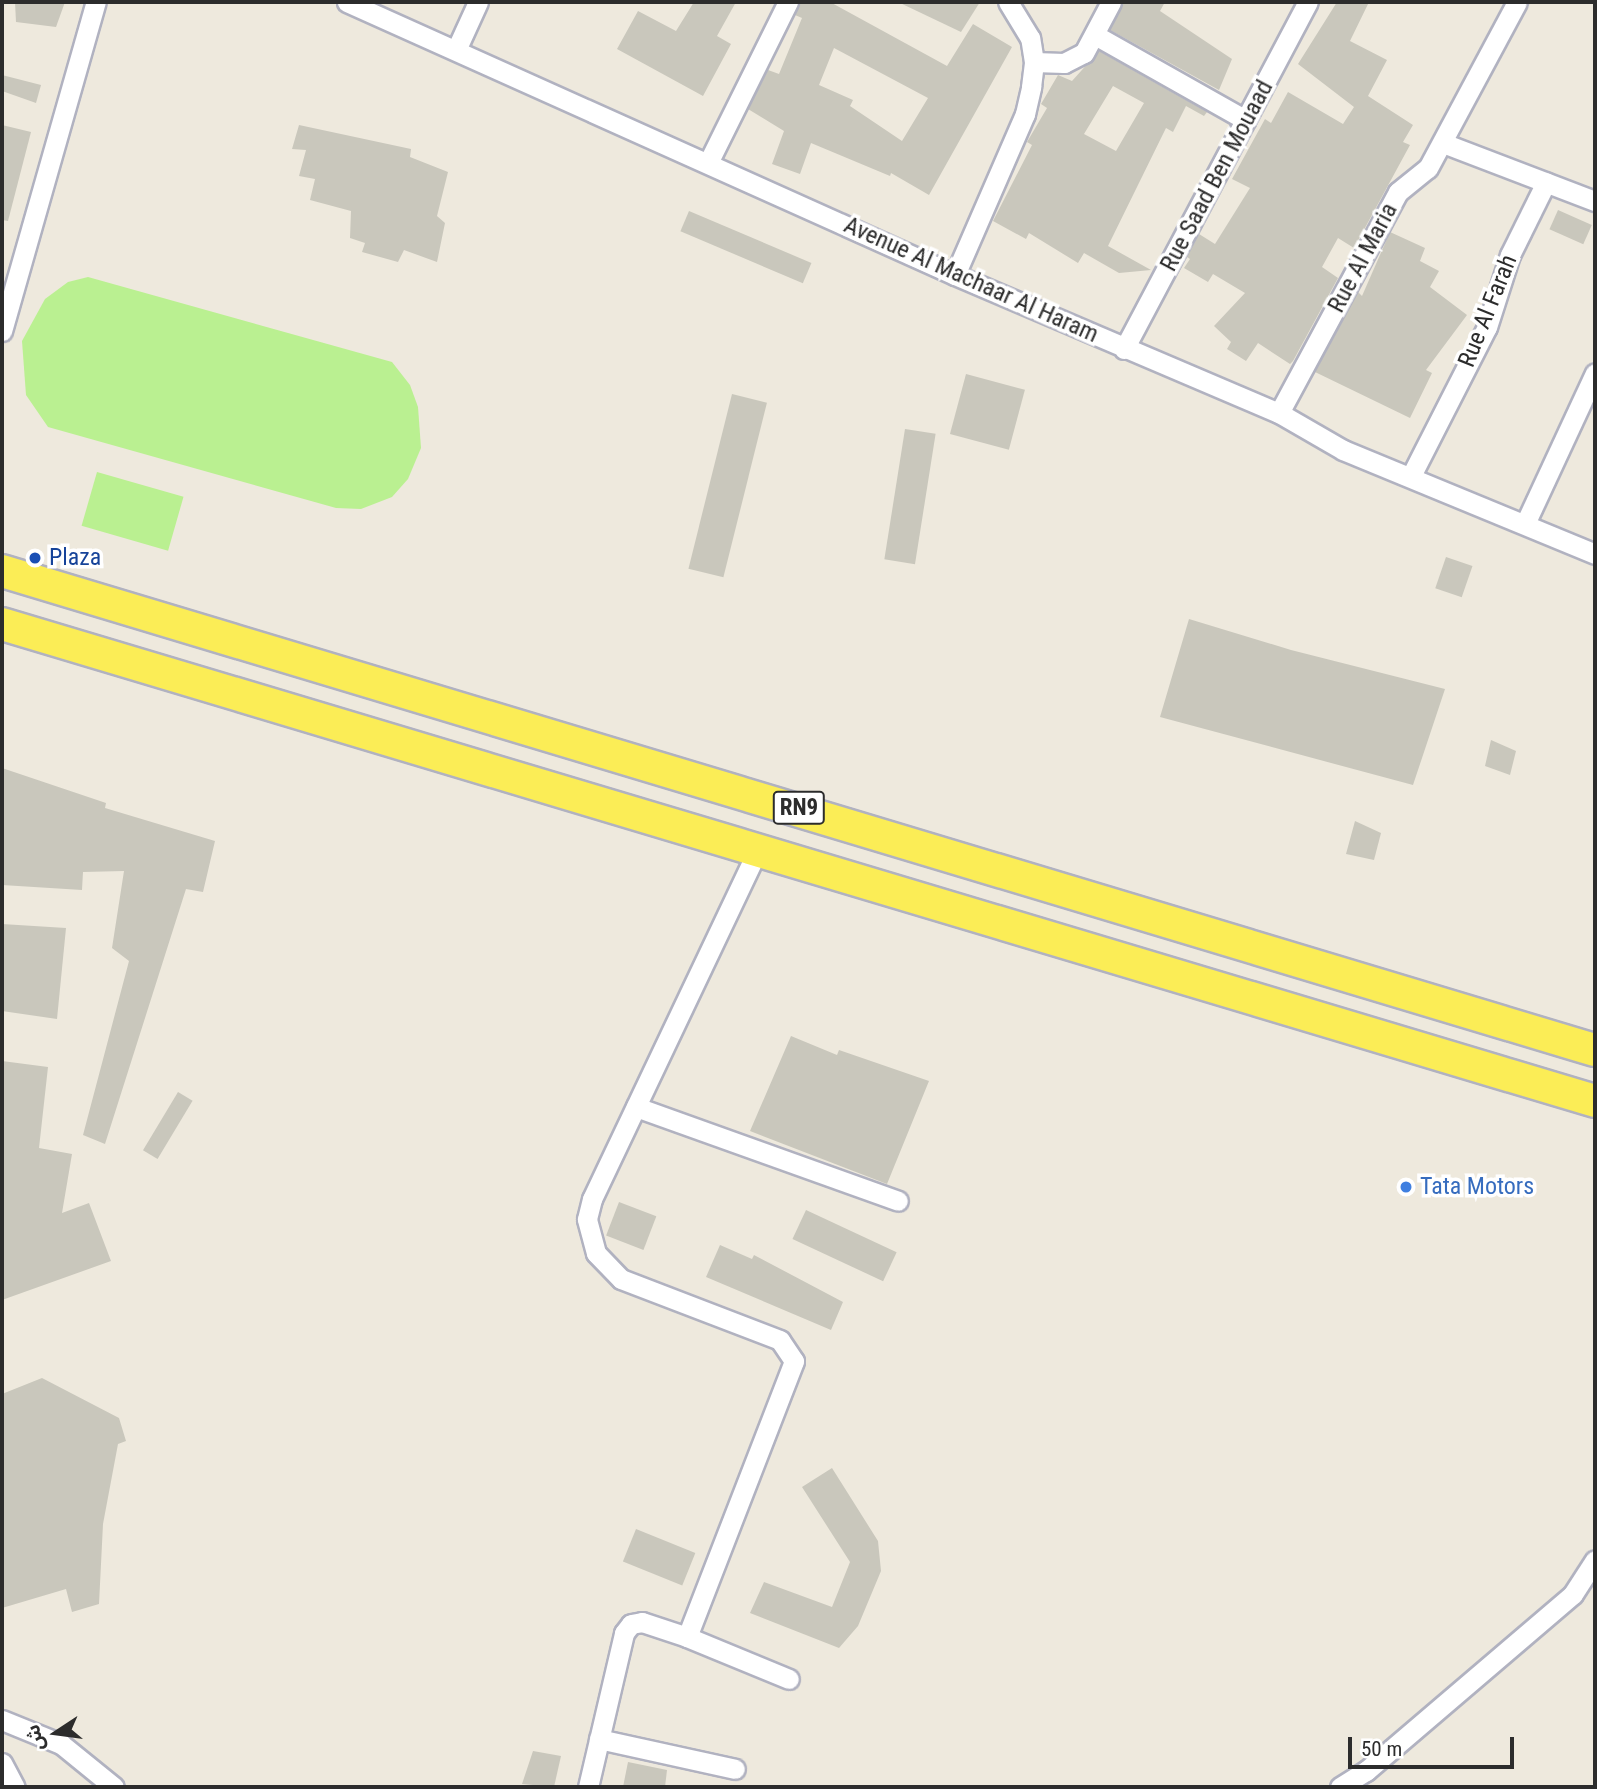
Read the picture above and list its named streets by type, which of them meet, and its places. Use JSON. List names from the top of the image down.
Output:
{
  "streets": {
    "main road": ["RN9"],
    "street": [
      "Rue Saad Ben Mouaad",
      "Rue Al Maria",
      "Avenue Al Machaar Al Haram",
      "Rue Al Farah"
    ]
  },
  "crossings": [
    ["Rue Saad Ben Mouaad", "Avenue Al Machaar Al Haram"],
    ["Rue Al Maria", "Avenue Al Machaar Al Haram"],
    ["Avenue Al Machaar Al Haram", "Rue Al Farah"]
  ],
  "places": ["Plaza", "Tata Motors"],
  "scale_bar": "50 m",
  "north": "left"
}
